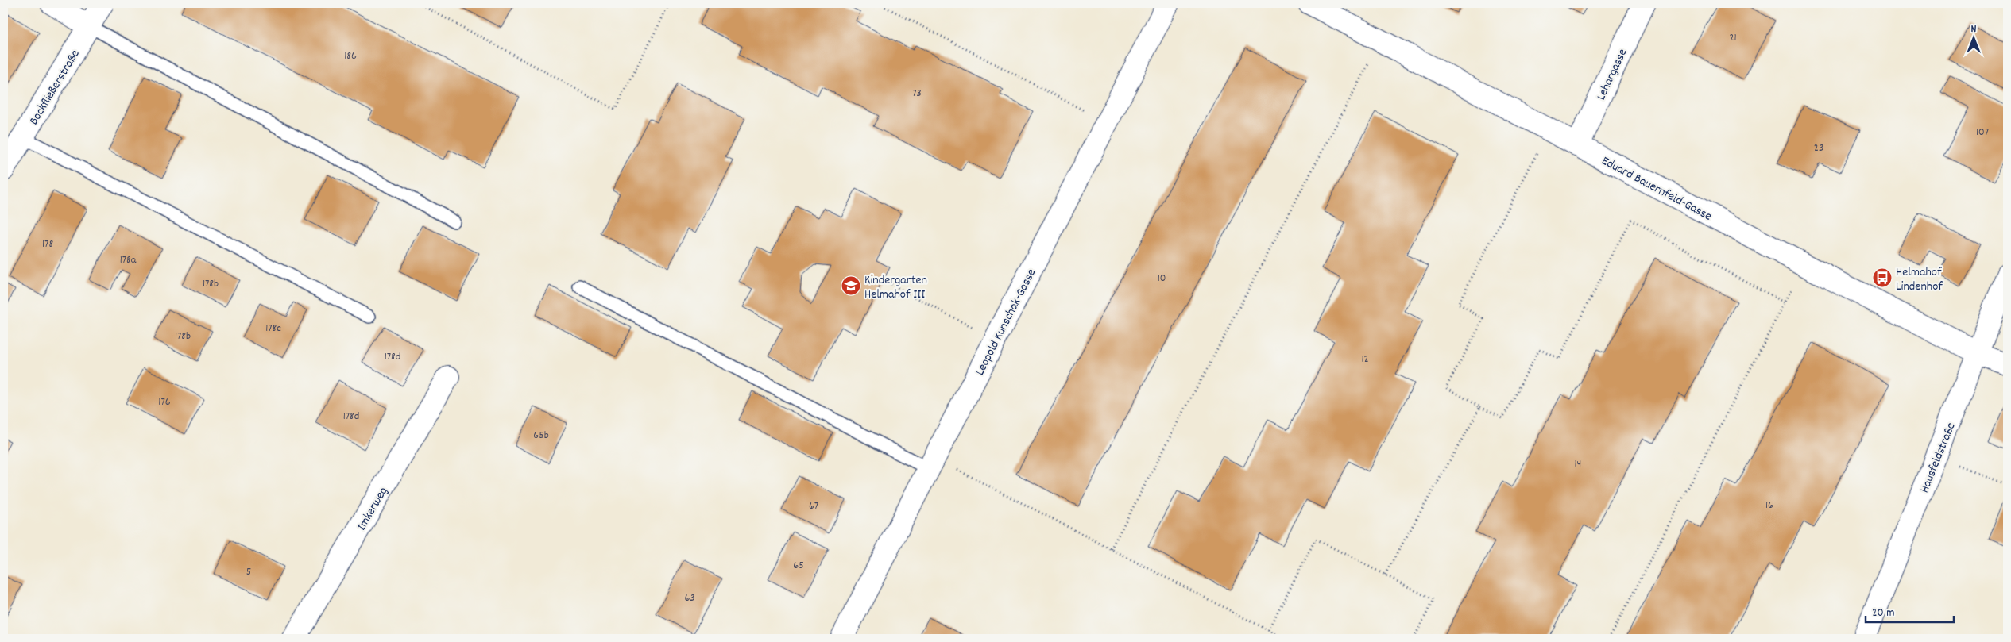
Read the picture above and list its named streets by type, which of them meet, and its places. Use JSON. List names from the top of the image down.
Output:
{
  "streets": {
    "street": [
      "Lehargasse",
      "Bockfließerstraße",
      "Eduard Bauernfeld-Gasse",
      "Leopold Kunschak-Gasse",
      "Hausfeldstraße",
      "Imkerweg"
    ]
  },
  "crossings": [
    ["Lehargasse", "Eduard Bauernfeld-Gasse"],
    ["Eduard Bauernfeld-Gasse", "Hausfeldstraße"]
  ],
  "places": {
    "bus stop": ["Helmahof Lindenhof"],
    "school or university": ["Kindergarten Helmahof III"]
  },
  "house_numbers": [
    "21",
    "186",
    "73",
    "107",
    "23",
    "178",
    "178a",
    "10",
    "178b",
    "178c",
    "178b",
    "178d",
    "12",
    "176",
    "178d",
    "65b",
    "14",
    "16",
    "67",
    "65",
    "5",
    "63"
  ],
  "scale_bar": "20 m",
  "north": "top"
}
